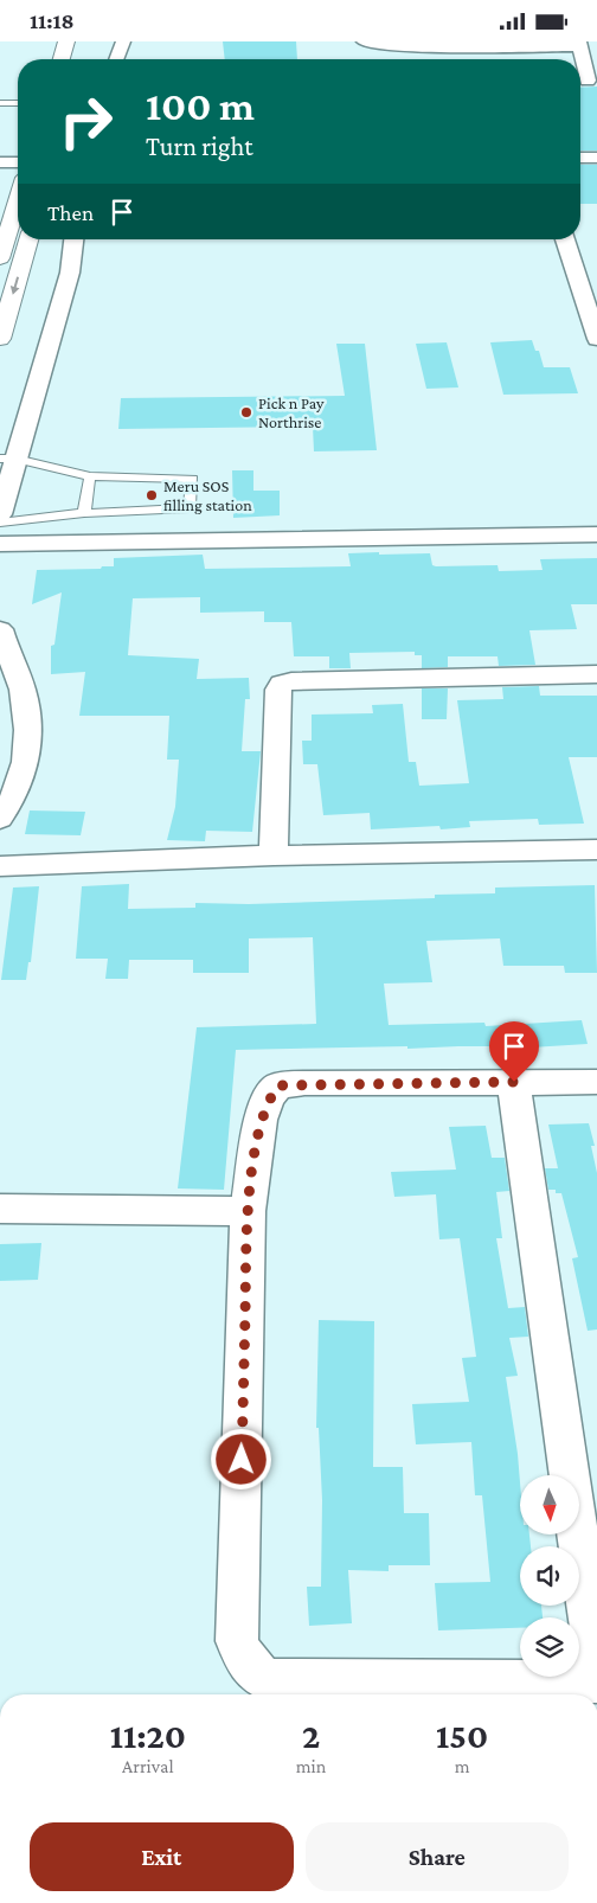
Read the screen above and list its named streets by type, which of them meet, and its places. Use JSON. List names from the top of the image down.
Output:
{
  "places": ["Pick n Pay Northrise", "Meru SOS filling station"],
  "north": "bottom",
  "page": {
    "status": "11:18",
    "turn": ["100 m", "Turn right"],
    "then": "Then",
    "eta": [
      "11:20",
      "Arrival",
      "2",
      "min",
      "150",
      "m"
    ],
    "buttons": ["Exit", "Share"]
  }
}
